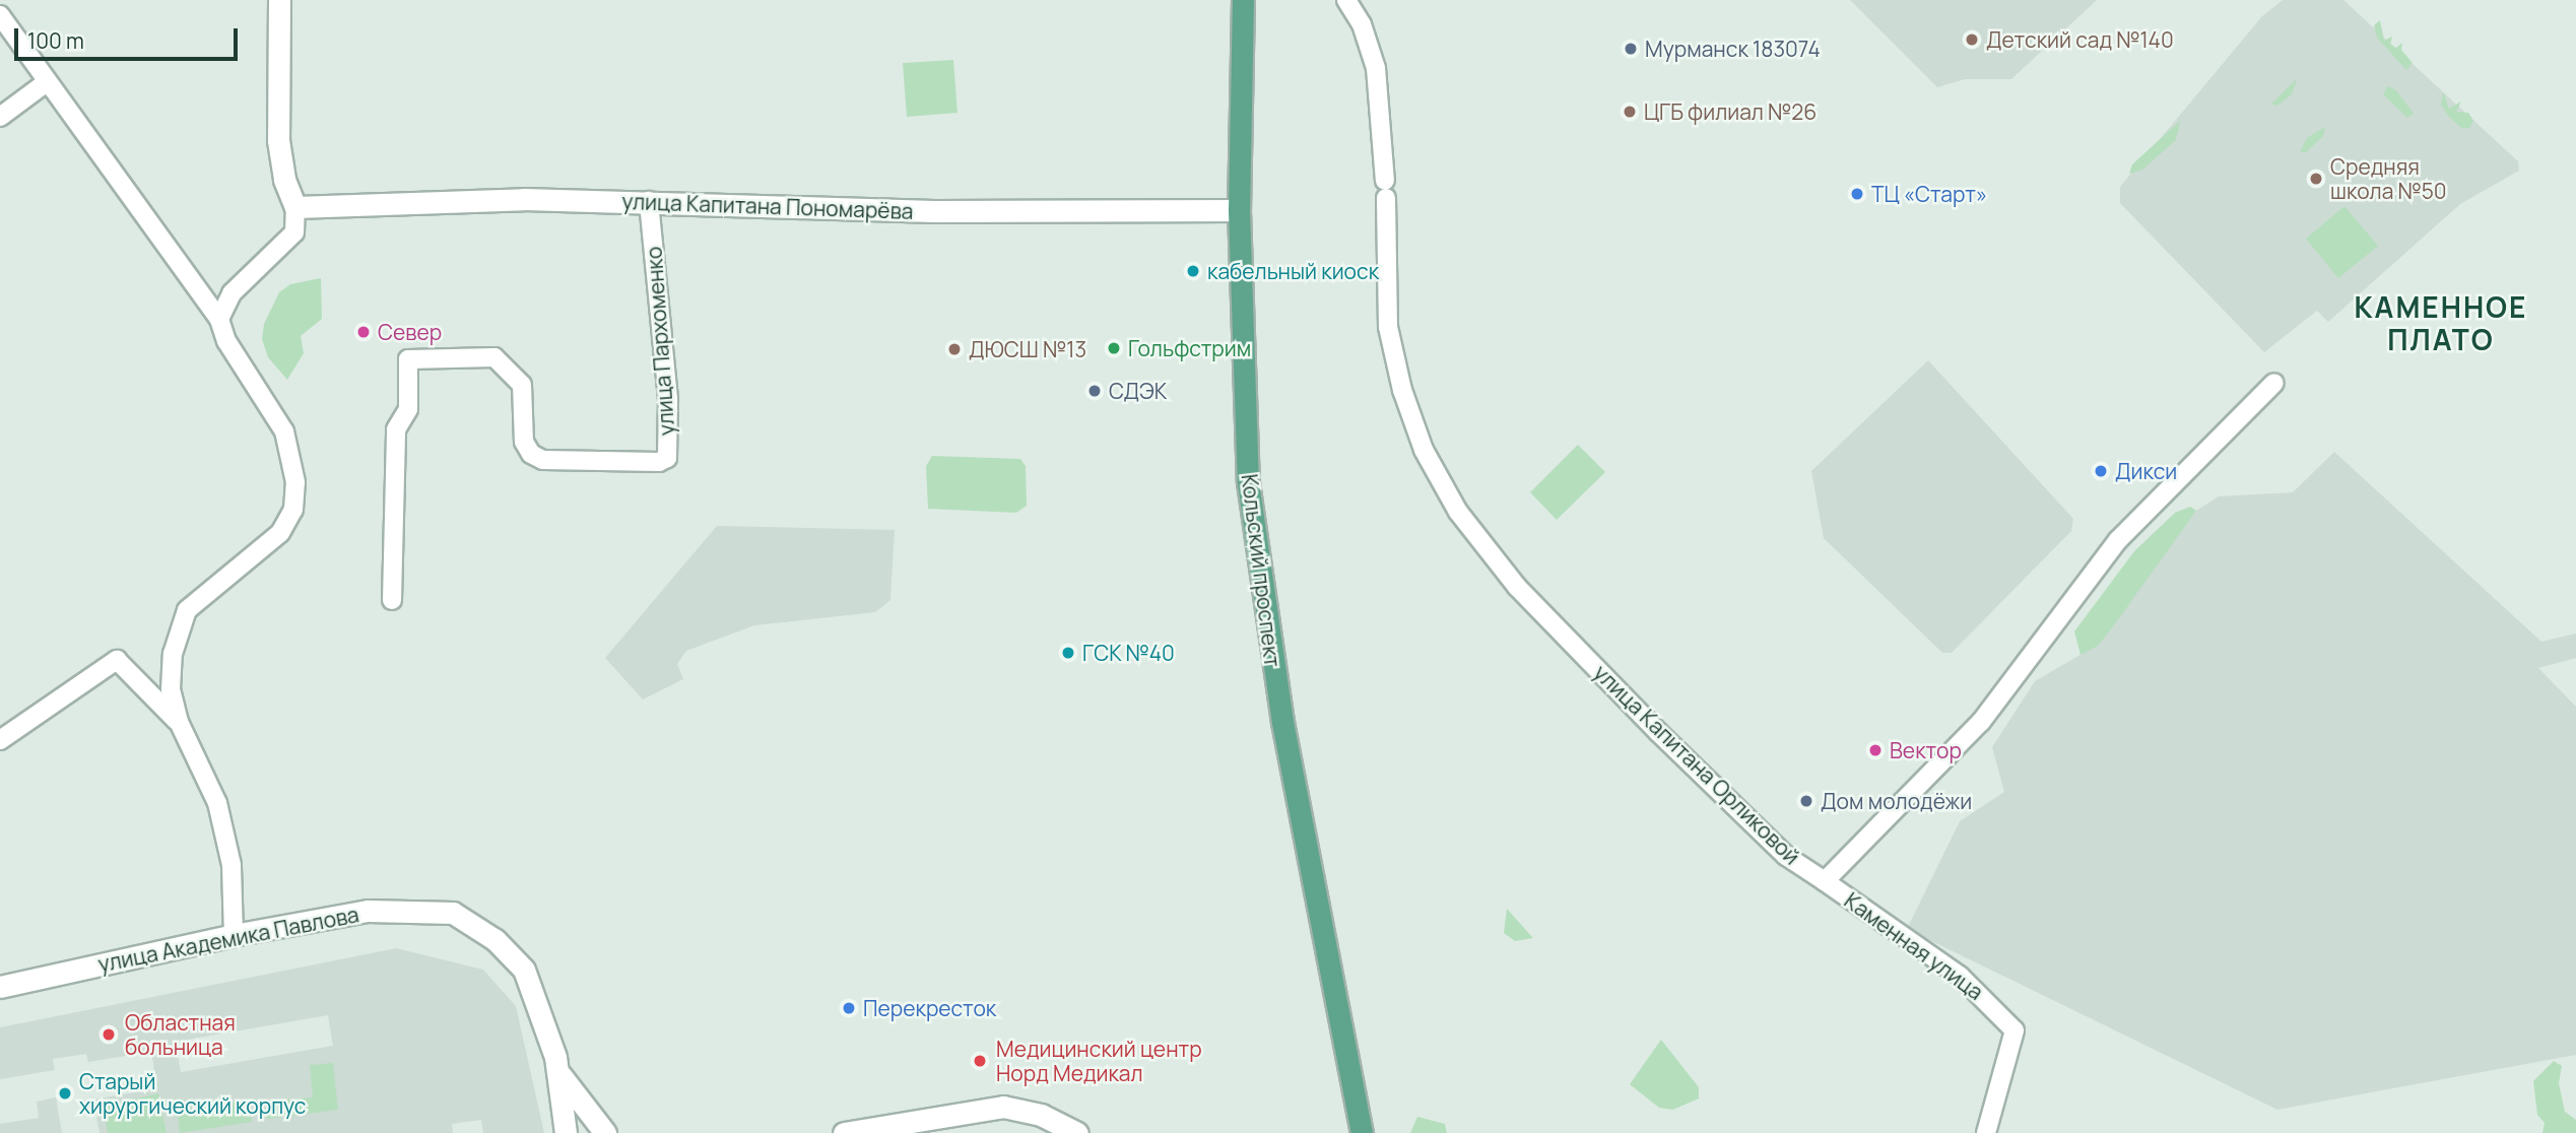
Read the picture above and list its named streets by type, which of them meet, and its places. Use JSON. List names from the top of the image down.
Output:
{
  "streets": {
    "main road": ["Кольский проспект"],
    "street": [
      "улица Капитана Пономарёва",
      "улица Пархоменко",
      "улица Капитана Орликовой",
      "улица Академика Павлова",
      "Каменная улица"
    ]
  },
  "crossings": [
    ["улица Капитана Пономарёва", "улица Пархоменко"],
    ["улица Капитана Пономарёва", "Кольский проспект"],
    ["улица Капитана Орликовой", "Каменная улица"]
  ],
  "districts": ["КАМЕННОЕ ПЛАТО"],
  "places": [
    "Детский сад №140",
    "Мурманск 183074",
    "ЦГБ филиал №26",
    "Средняя школа №50",
    "ТЦ «Старт»",
    "кабельный киоск",
    "Север",
    "Гольфстрим",
    "ДЮСШ №13",
    "СДЭК",
    "Дикси",
    "ГСК №40",
    "Вектор",
    "Дом молодёжи",
    "Перекресток",
    "Областная больница",
    "Медицинский центр Норд Медикал",
    "Старый хирургический корпус"
  ],
  "scale_bar": "100 m"
}
